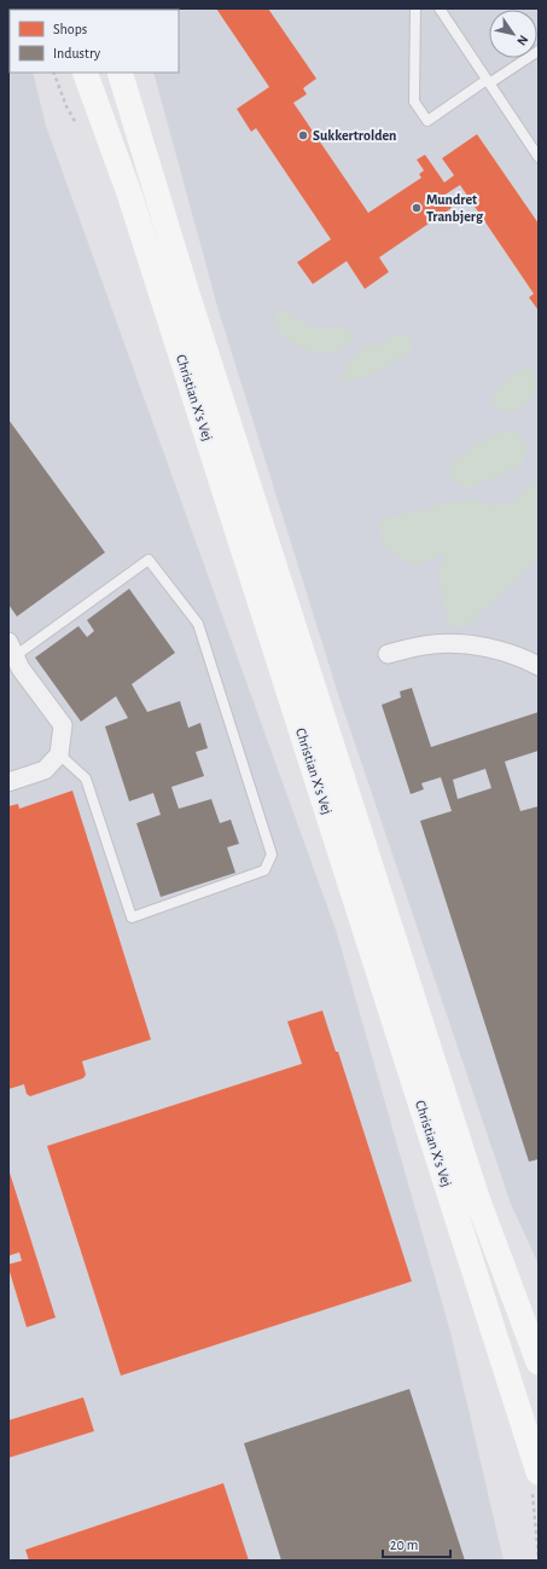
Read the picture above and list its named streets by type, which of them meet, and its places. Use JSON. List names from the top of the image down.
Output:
{
  "streets": {
    "main road": ["Christian X's Vej"]
  },
  "places": ["Sukkertrolden", "Mundret Tranbjerg"],
  "legend": ["Shops", "Industry"],
  "scale_bar": "20 m",
  "north": "bottom right"
}
